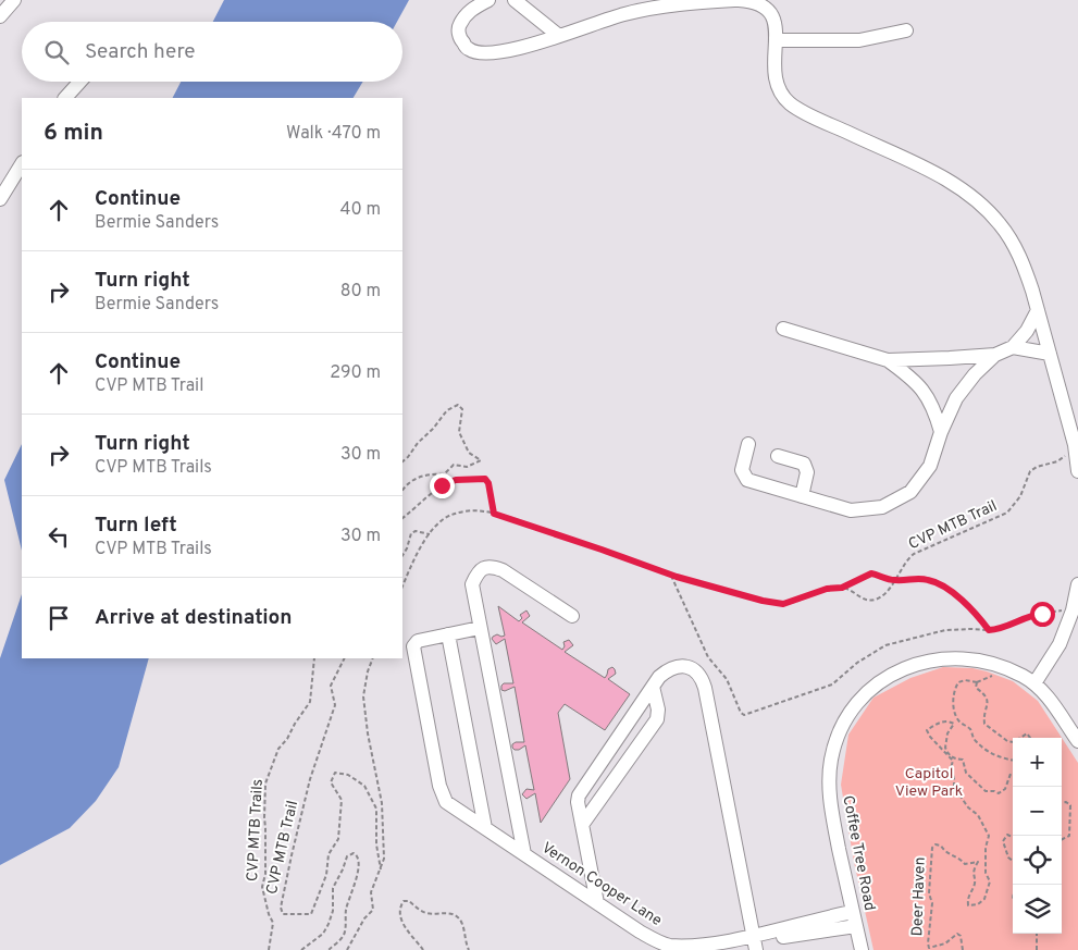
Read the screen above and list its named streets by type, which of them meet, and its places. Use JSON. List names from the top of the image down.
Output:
{
  "streets": {
    "street": ["Coffee Tree Road", "Vernon Cooper Lane"],
    "path": ["CVP MTB Trail", "CVP MTB Trails", "Deer Haven"]
  },
  "crossings": [
    ["Coffee Tree Road", "Vernon Cooper Lane"]
  ],
  "parks": ["Capitol View Park"],
  "page": {
    "search": "Search here",
    "heading": ["6 min", "Walk · 470 m"],
    "list": [
      ["Continue", "Bermie Sanders", "40 m"],
      ["Turn right", "Bermie Sanders", "80 m"],
      ["Continue", "CVP MTB Trail", "290 m"],
      ["Turn right", "CVP MTB Trails", "30 m"],
      ["Turn left", "CVP MTB Trails", "30 m"],
      "Arrive at destination"
    ],
    "map_buttons": ["+", "−"]
  }
}
